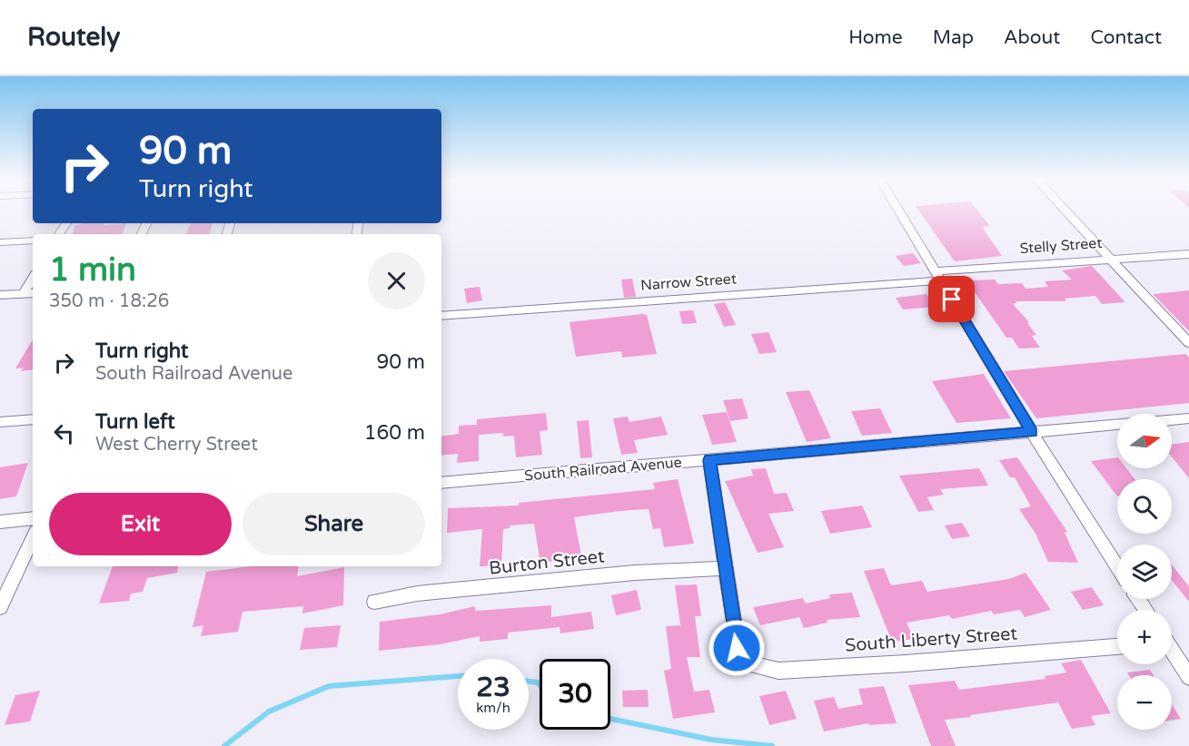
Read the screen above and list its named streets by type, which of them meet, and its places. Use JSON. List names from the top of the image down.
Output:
{
  "streets": {
    "street": [
      "Stelly Street",
      "Narrow Street",
      "South Railroad Avenue",
      "Burton Street",
      "South Liberty Street"
    ]
  },
  "crossings": [
    ["Stelly Street", "Narrow Street"],
    ["Burton Street", "South Liberty Street"]
  ],
  "north": "right",
  "page": {
    "header": "Routely",
    "nav": [
      "Home",
      "Map",
      "About",
      "Contact"
    ],
    "turn": ["90 m", "Turn right"],
    "heading": ["1 min", "350 m · 18:26"],
    "list": [
      {
        "name": "Turn right",
        "note": "South Railroad Avenue",
        "value": "90 m"
      },
      {
        "name": "Turn left",
        "note": "West Cherry Street",
        "value": "160 m"
      }
    ],
    "map_buttons": ["+", "−"],
    "buttons": ["Exit", "Share"],
    "speed": "23 km/h",
    "limit": "30"
  }
}
